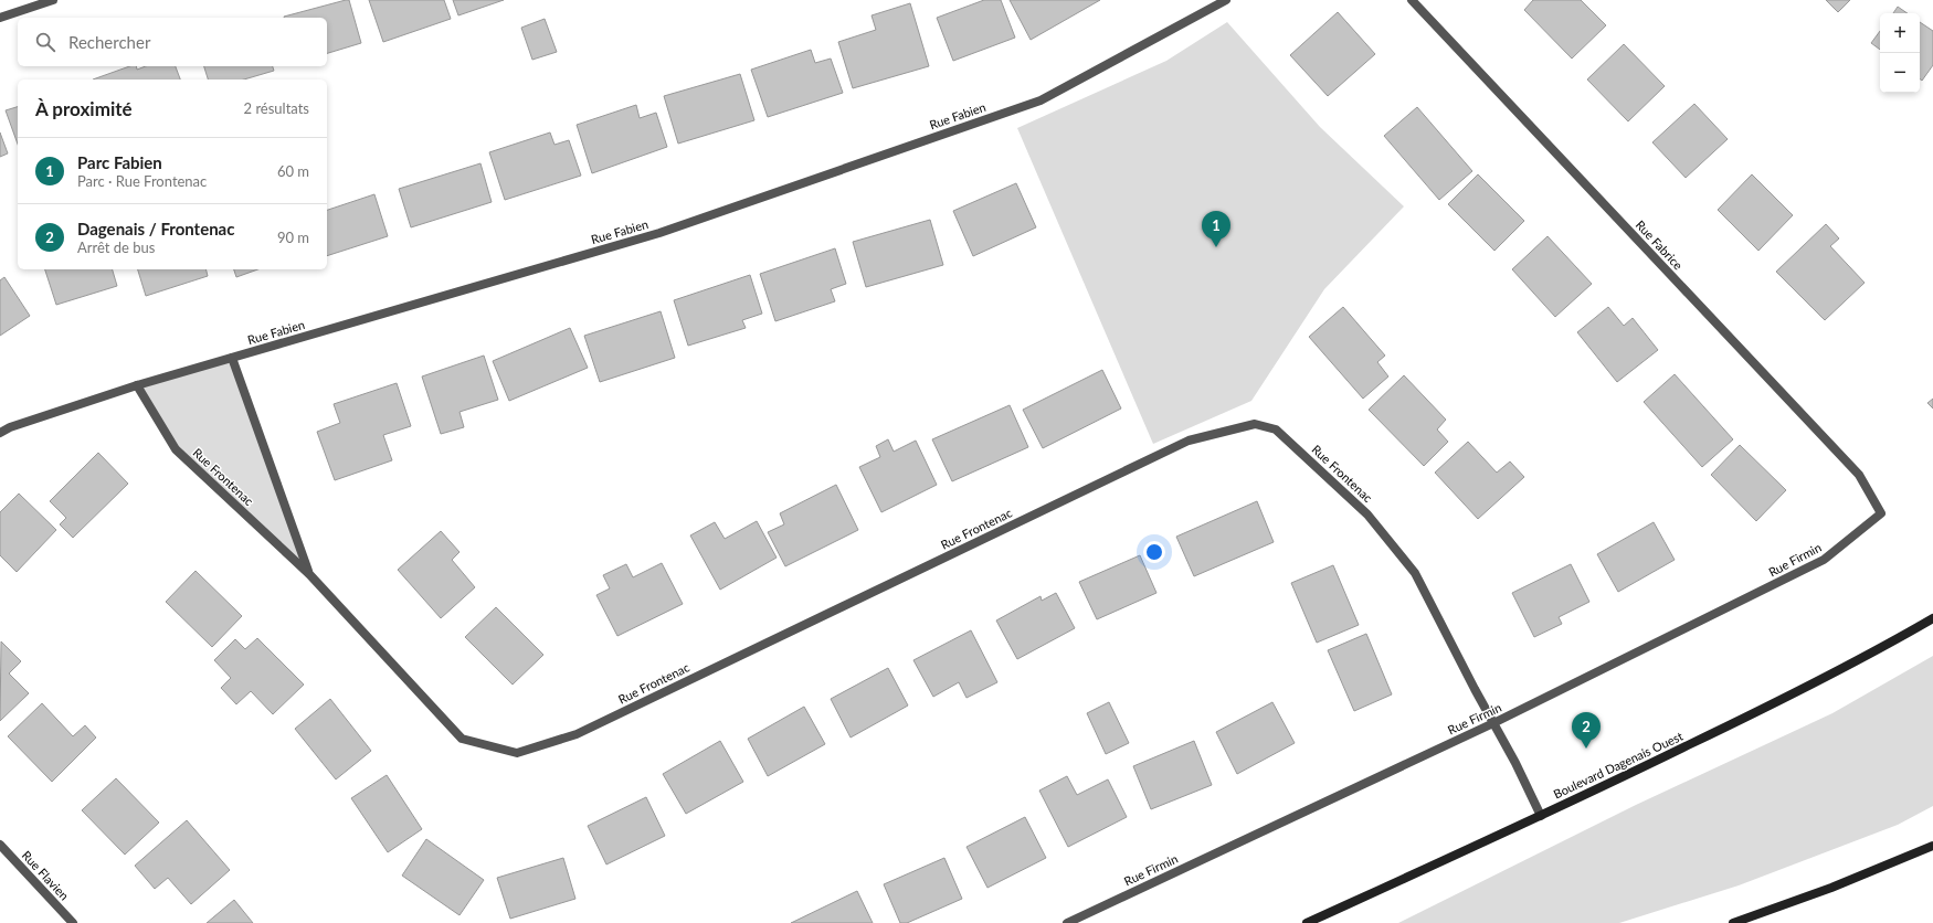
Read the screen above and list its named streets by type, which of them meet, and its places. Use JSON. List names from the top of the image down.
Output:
{
  "streets": {
    "main road": ["Boulevard Dagenais Ouest"],
    "street": [
      "Rue Fabien",
      "Rue Fabrice",
      "Rue Frontenac",
      "Rue Firmin",
      "Rue Flavien"
    ]
  },
  "crossings": [
    ["Rue Fabien", "Rue Frontenac"],
    ["Rue Fabrice", "Rue Firmin"],
    ["Rue Frontenac", "Rue Firmin"],
    ["Rue Frontenac", "Boulevard Dagenais Ouest"]
  ],
  "page": {
    "map_buttons": ["+", "−"],
    "search": "Rechercher",
    "heading": ["À proximité", "2 résultats"],
    "list": [
      {
        "mark": "1",
        "name": "Parc Fabien",
        "note": "Parc · Rue Frontenac",
        "value": "60 m"
      },
      {
        "mark": "2",
        "name": "Dagenais / Frontenac",
        "note": "Arrêt de bus",
        "value": "90 m"
      }
    ],
    "pins": ["1", "2"]
  }
}
